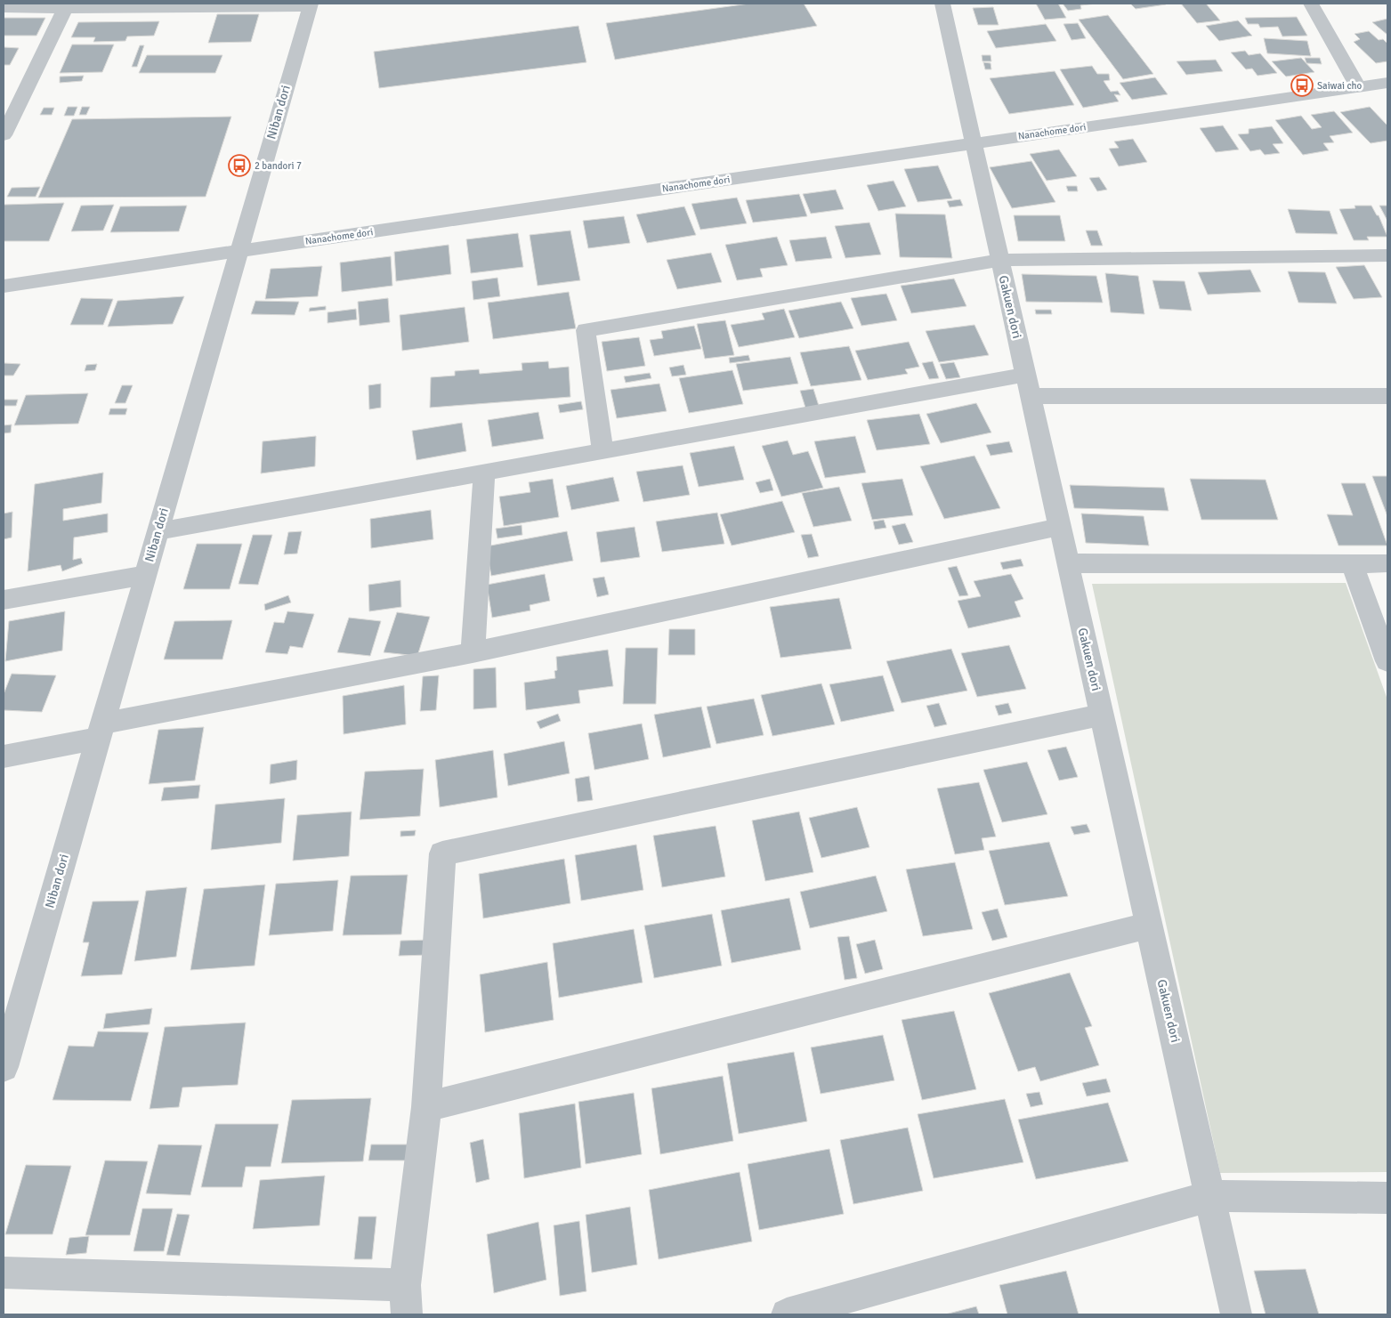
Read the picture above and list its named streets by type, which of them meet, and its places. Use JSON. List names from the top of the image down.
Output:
{
  "streets": {
    "street": ["Niban dori", "Nanachome dori", "Gakuen dori"]
  },
  "crossings": [
    ["Niban dori", "Nanachome dori"],
    ["Nanachome dori", "Gakuen dori"]
  ],
  "places": {
    "bus stop": ["Saiwai cho", "2 bandori 7"]
  }
}
